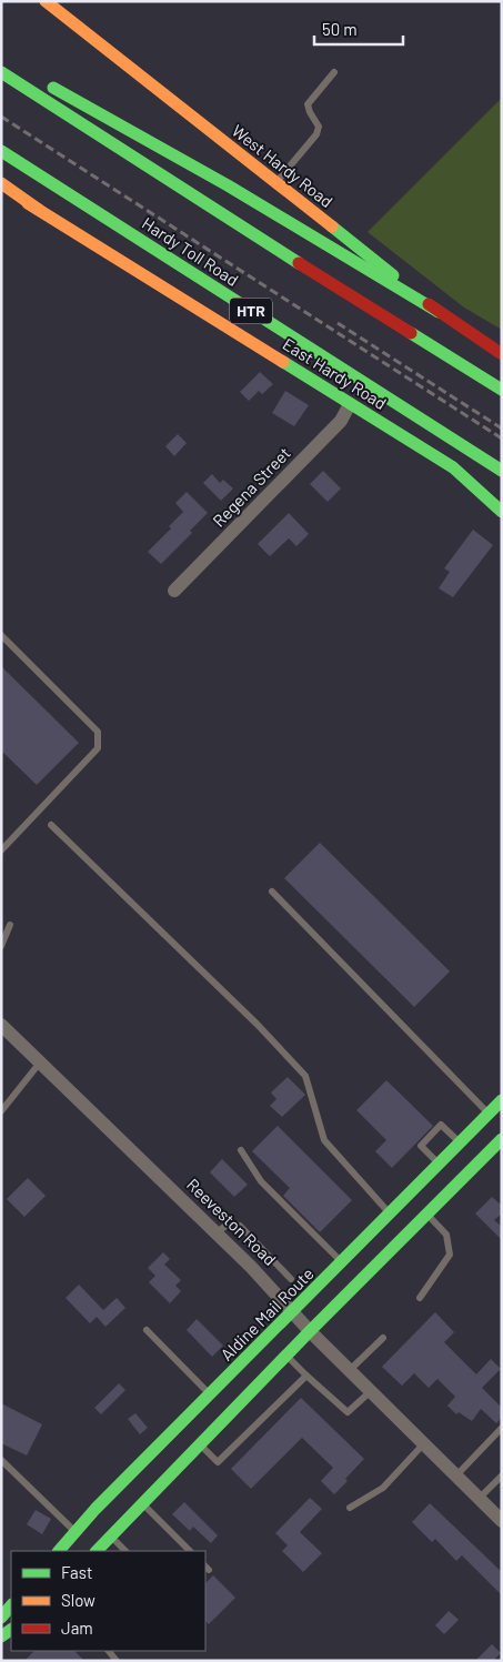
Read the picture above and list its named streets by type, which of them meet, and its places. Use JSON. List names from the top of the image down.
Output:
{
  "streets": {
    "main road": [
      "West Hardy Road",
      "Hardy Toll Road",
      "HTR",
      "East Hardy Road",
      "Aldine Mail Route"
    ],
    "street": ["Regena Street", "Reeveston Road"]
  },
  "crossings": [
    ["East Hardy Road", "Regena Street"],
    ["Reeveston Road", "Aldine Mail Route"]
  ],
  "legend": ["Fast", "Slow", "Jam"],
  "scale_bar": "50 m"
}
